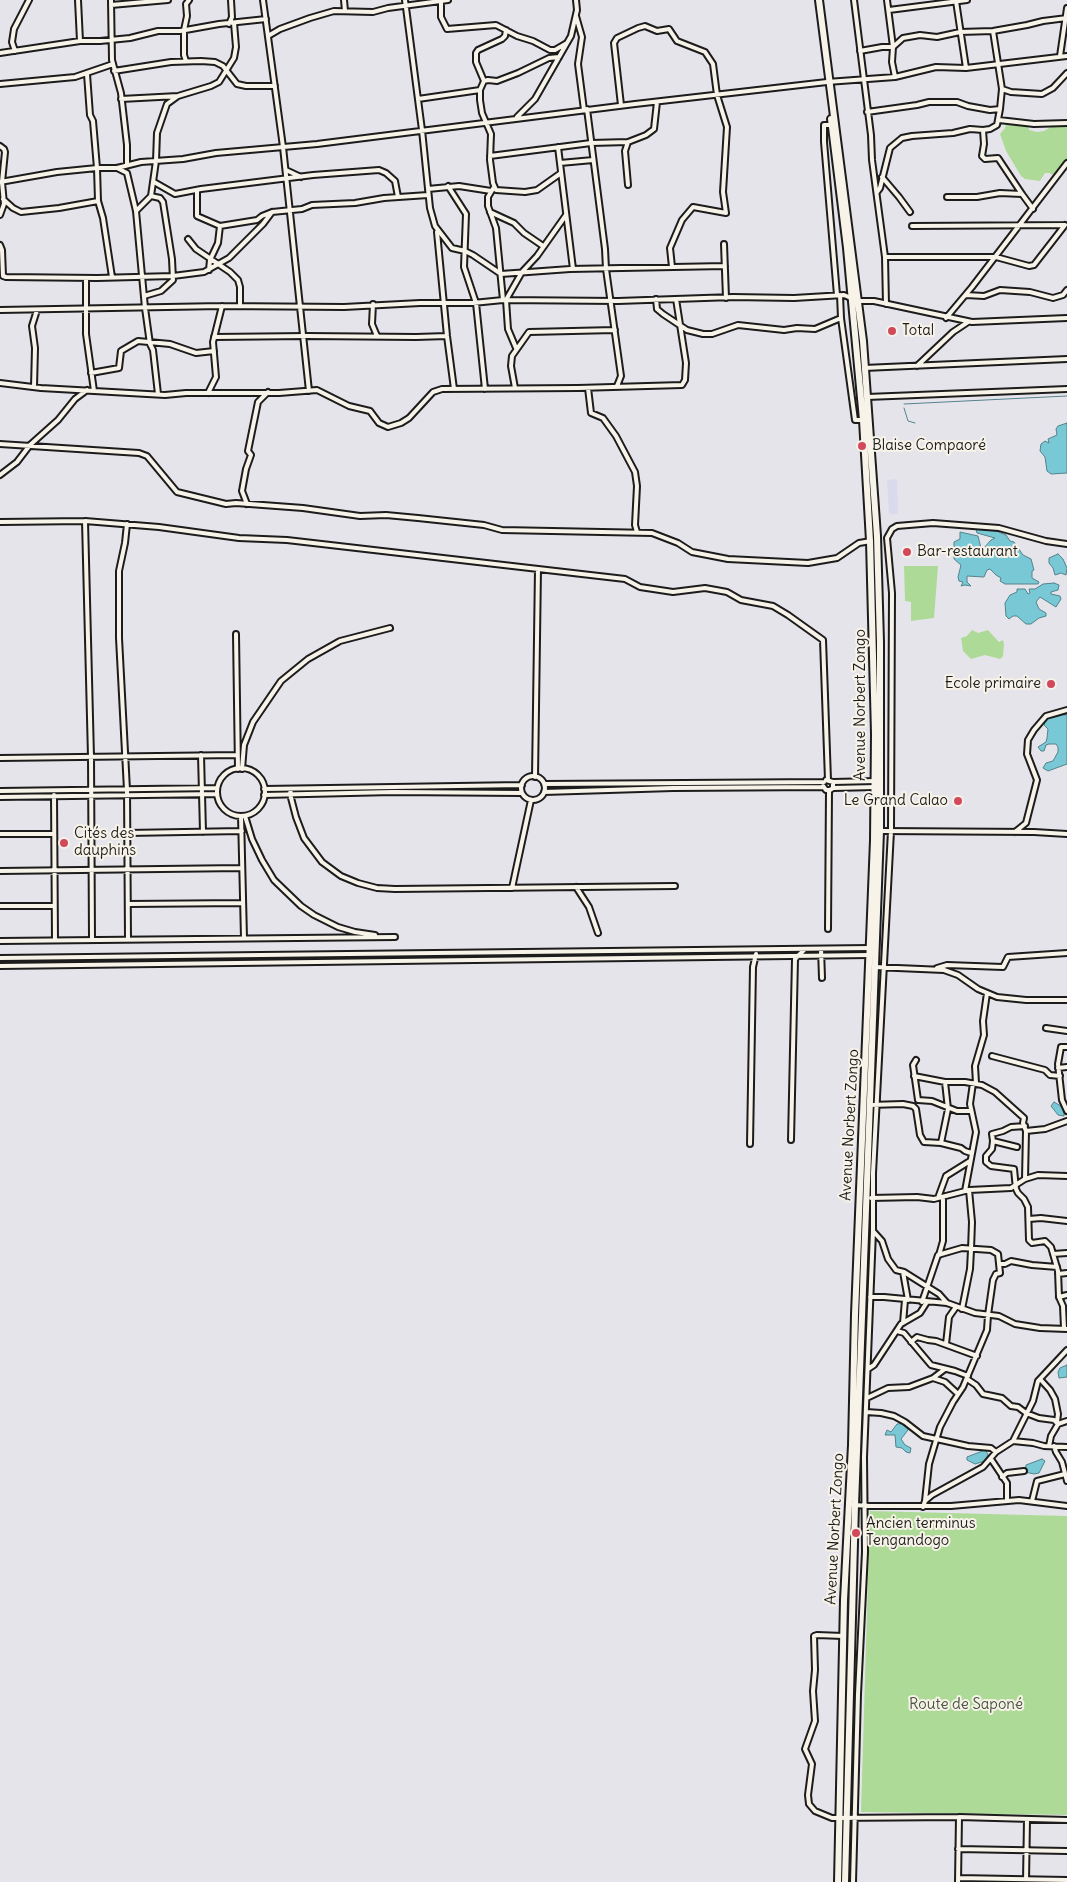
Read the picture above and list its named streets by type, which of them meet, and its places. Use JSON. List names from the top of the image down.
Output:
{
  "streets": {
    "main road": ["Avenue Norbert Zongo"]
  },
  "parks": ["Route de Saponé"],
  "places": [
    "Total",
    "Blaise Compaoré",
    "Bar-restaurant",
    "Ecole primaire",
    "Le Grand Calao",
    "Cités des dauphins",
    "Ancien terminus Tengandogo"
  ]
}
